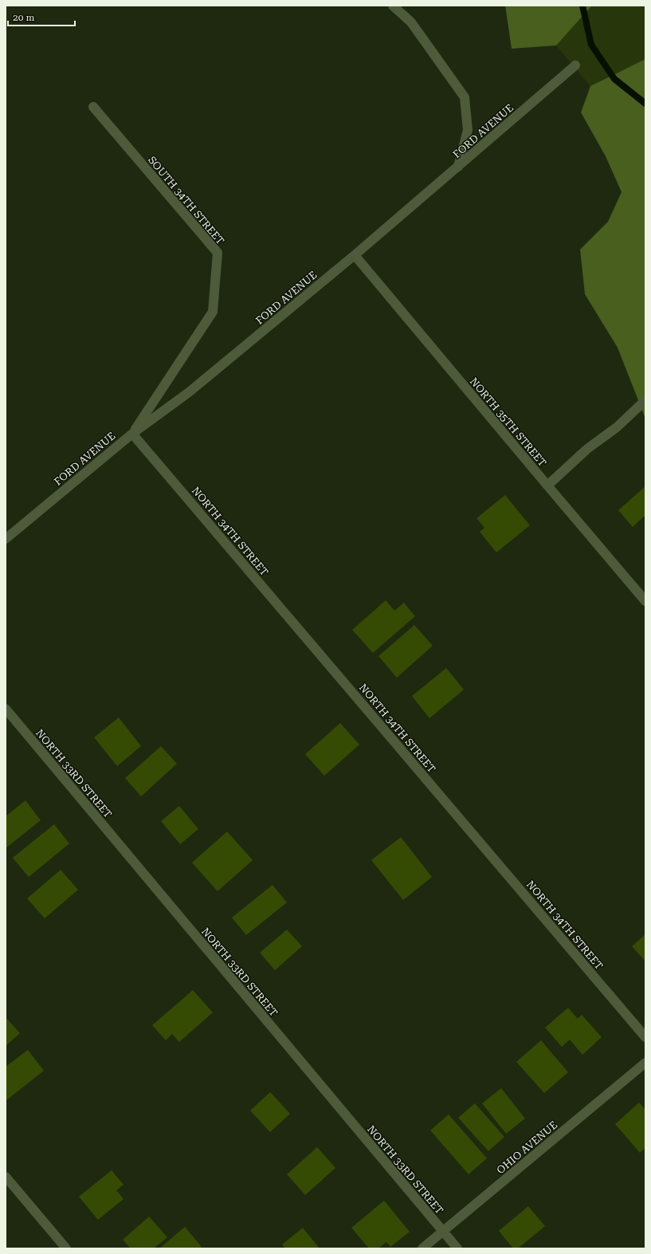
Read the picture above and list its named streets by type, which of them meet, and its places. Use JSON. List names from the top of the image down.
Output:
{
  "streets": {
    "street": [
      "FORD AVENUE",
      "SOUTH 34TH STREET",
      "NORTH 35TH STREET",
      "NORTH 34TH STREET",
      "NORTH 33RD STREET",
      "OHIO AVENUE"
    ]
  },
  "crossings": [
    ["FORD AVENUE", "SOUTH 34TH STREET"],
    ["FORD AVENUE", "NORTH 35TH STREET"],
    ["FORD AVENUE", "NORTH 34TH STREET"],
    ["SOUTH 34TH STREET", "NORTH 34TH STREET"],
    ["NORTH 33RD STREET", "OHIO AVENUE"]
  ],
  "scale_bar": "20 m"
}
